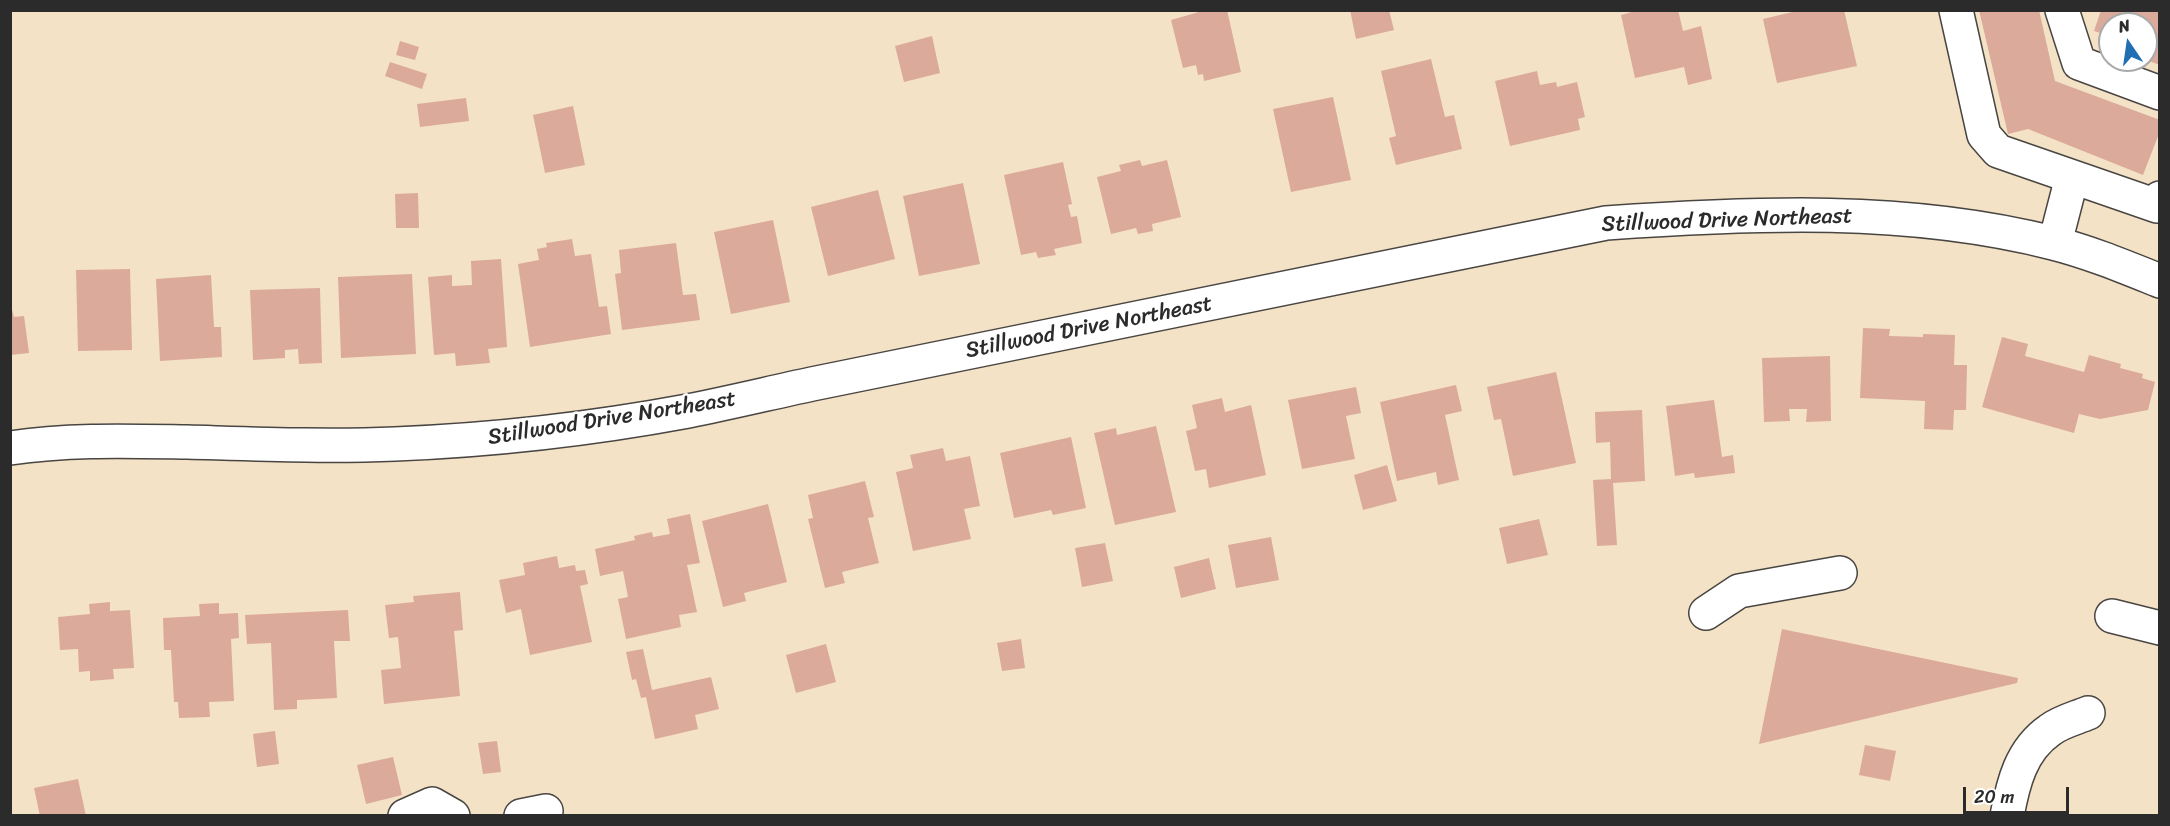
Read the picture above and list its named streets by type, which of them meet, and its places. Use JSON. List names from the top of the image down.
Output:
{
  "streets": {
    "street": ["Stillwood Drive Northeast"]
  },
  "scale_bar": "20 m",
  "north": "top"
}
